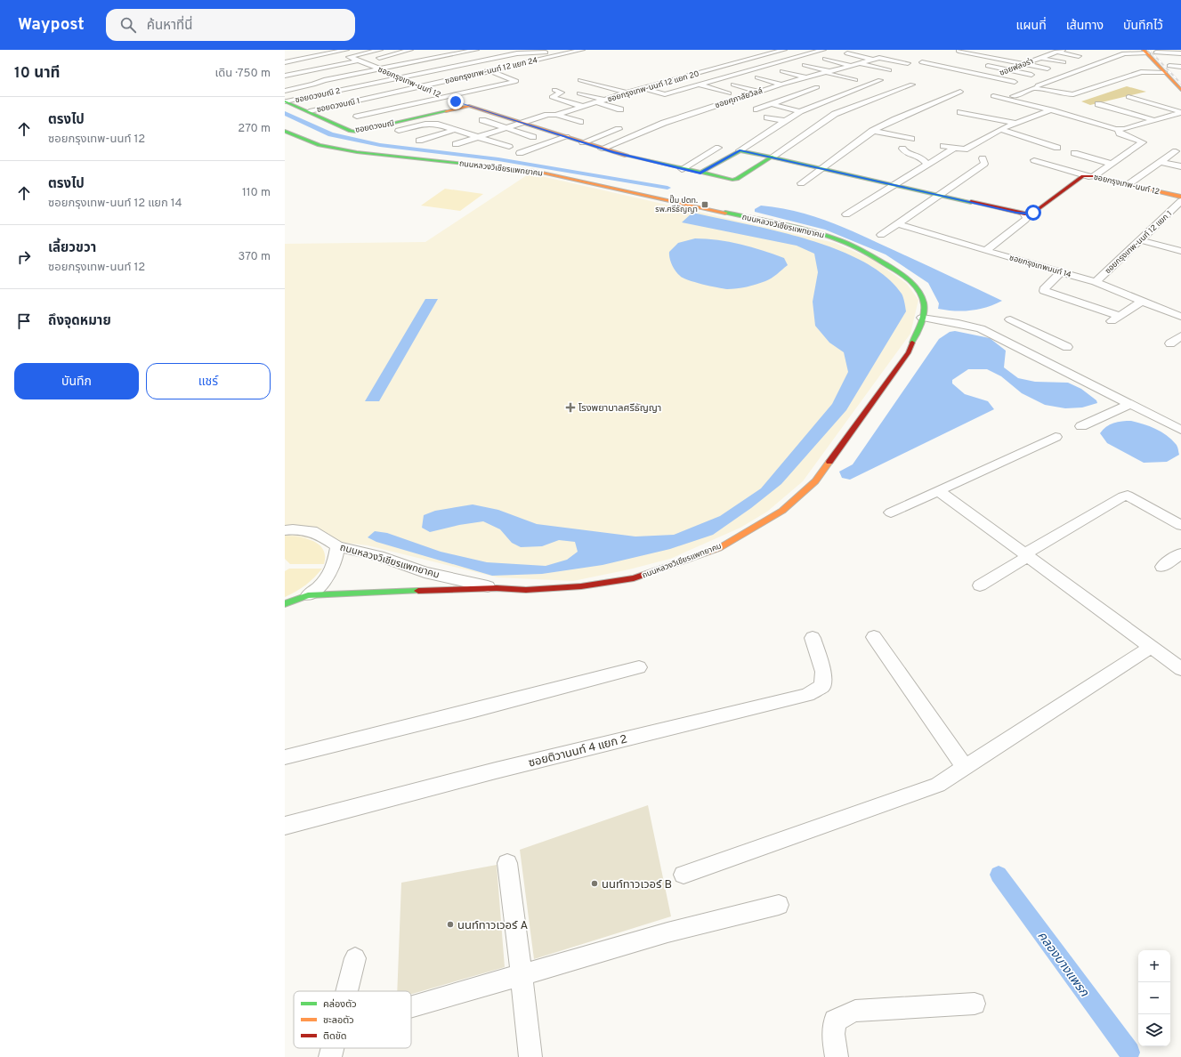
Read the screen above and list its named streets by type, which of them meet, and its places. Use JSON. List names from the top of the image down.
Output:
{
  "streets": {
    "street": [
      "ซอยฟลอร่า",
      "ซอยกรุงเทพ-นนท์ 12 แยก 24",
      "ซอยกรุงเทพ-นนท์ 12",
      "ซอยกรุงเทพ-นนท์ 12 แยก 20",
      "ซอยดวงมณี 2",
      "ซอยศุภาลัยวิลล์",
      "ซอยดวงมณี 1",
      "ซอยดวงมณี",
      "ถนนหลวงวิเชียรแพทยาคม",
      "ซอยกรุงเทพ-นนท์ 12 แยก 1",
      "ซอยกรุงเทพนนท์ 14",
      "ซอยติวานนท์ 4 แยก 2"
    ]
  },
  "crossings": [
    ["ซอยกรุงเทพ-นนท์ 12 แยก 24", "ซอยกรุงเทพ-นนท์ 12"],
    ["ซอยกรุงเทพ-นนท์ 12 แยก 24", "ซอยดวงมณี 1"],
    ["ซอยกรุงเทพ-นนท์ 12", "ซอยกรุงเทพ-นนท์ 12 แยก 20"],
    ["ซอยกรุงเทพ-นนท์ 12", "ซอยดวงมณี 2"],
    ["ซอยกรุงเทพ-นนท์ 12", "ซอยศุภาลัยวิลล์"],
    ["ซอยกรุงเทพ-นนท์ 12", "ซอยดวงมณี"],
    ["ซอยดวงมณี 2", "ซอยดวงมณี"],
    ["ซอยดวงมณี 1", "ซอยดวงมณี"],
    ["ซอยกรุงเทพ-นนท์ 12 แยก 1", "ซอยกรุงเทพนนท์ 14"]
  ],
  "water": ["คลองบางแพรก"],
  "places": {
    "transit": ["ปั๊ม ปตท. รพ.ศรีธัญญา"],
    "health": ["โรงพยาบาลศรีธัญญา"],
    "other": ["นนท์ทาวเวอร์ B", "นนท์ทาวเวอร์ A"]
  },
  "legend": ["คล่องตัว", "ชะลอตัว", "ติดขัด"],
  "page": {
    "header": "Waypost",
    "search": "ค้นหาที่นี่",
    "nav": ["แผนที่", "เส้นทาง", "บันทึกไว้"],
    "heading": ["10 นาที", "เดิน · 750 m"],
    "list": [
      ["ตรงไป", "ซอยกรุงเทพ-นนท์ 12", "270 m"],
      ["ตรงไป", "ซอยกรุงเทพ-นนท์ 12 แยก 14", "110 m"],
      ["เลี้ยวขวา", "ซอยกรุงเทพ-นนท์ 12", "370 m"],
      "ถึงจุดหมาย"
    ],
    "buttons": ["บันทึก", "แชร์"],
    "map_buttons": ["+", "−"]
  }
}
